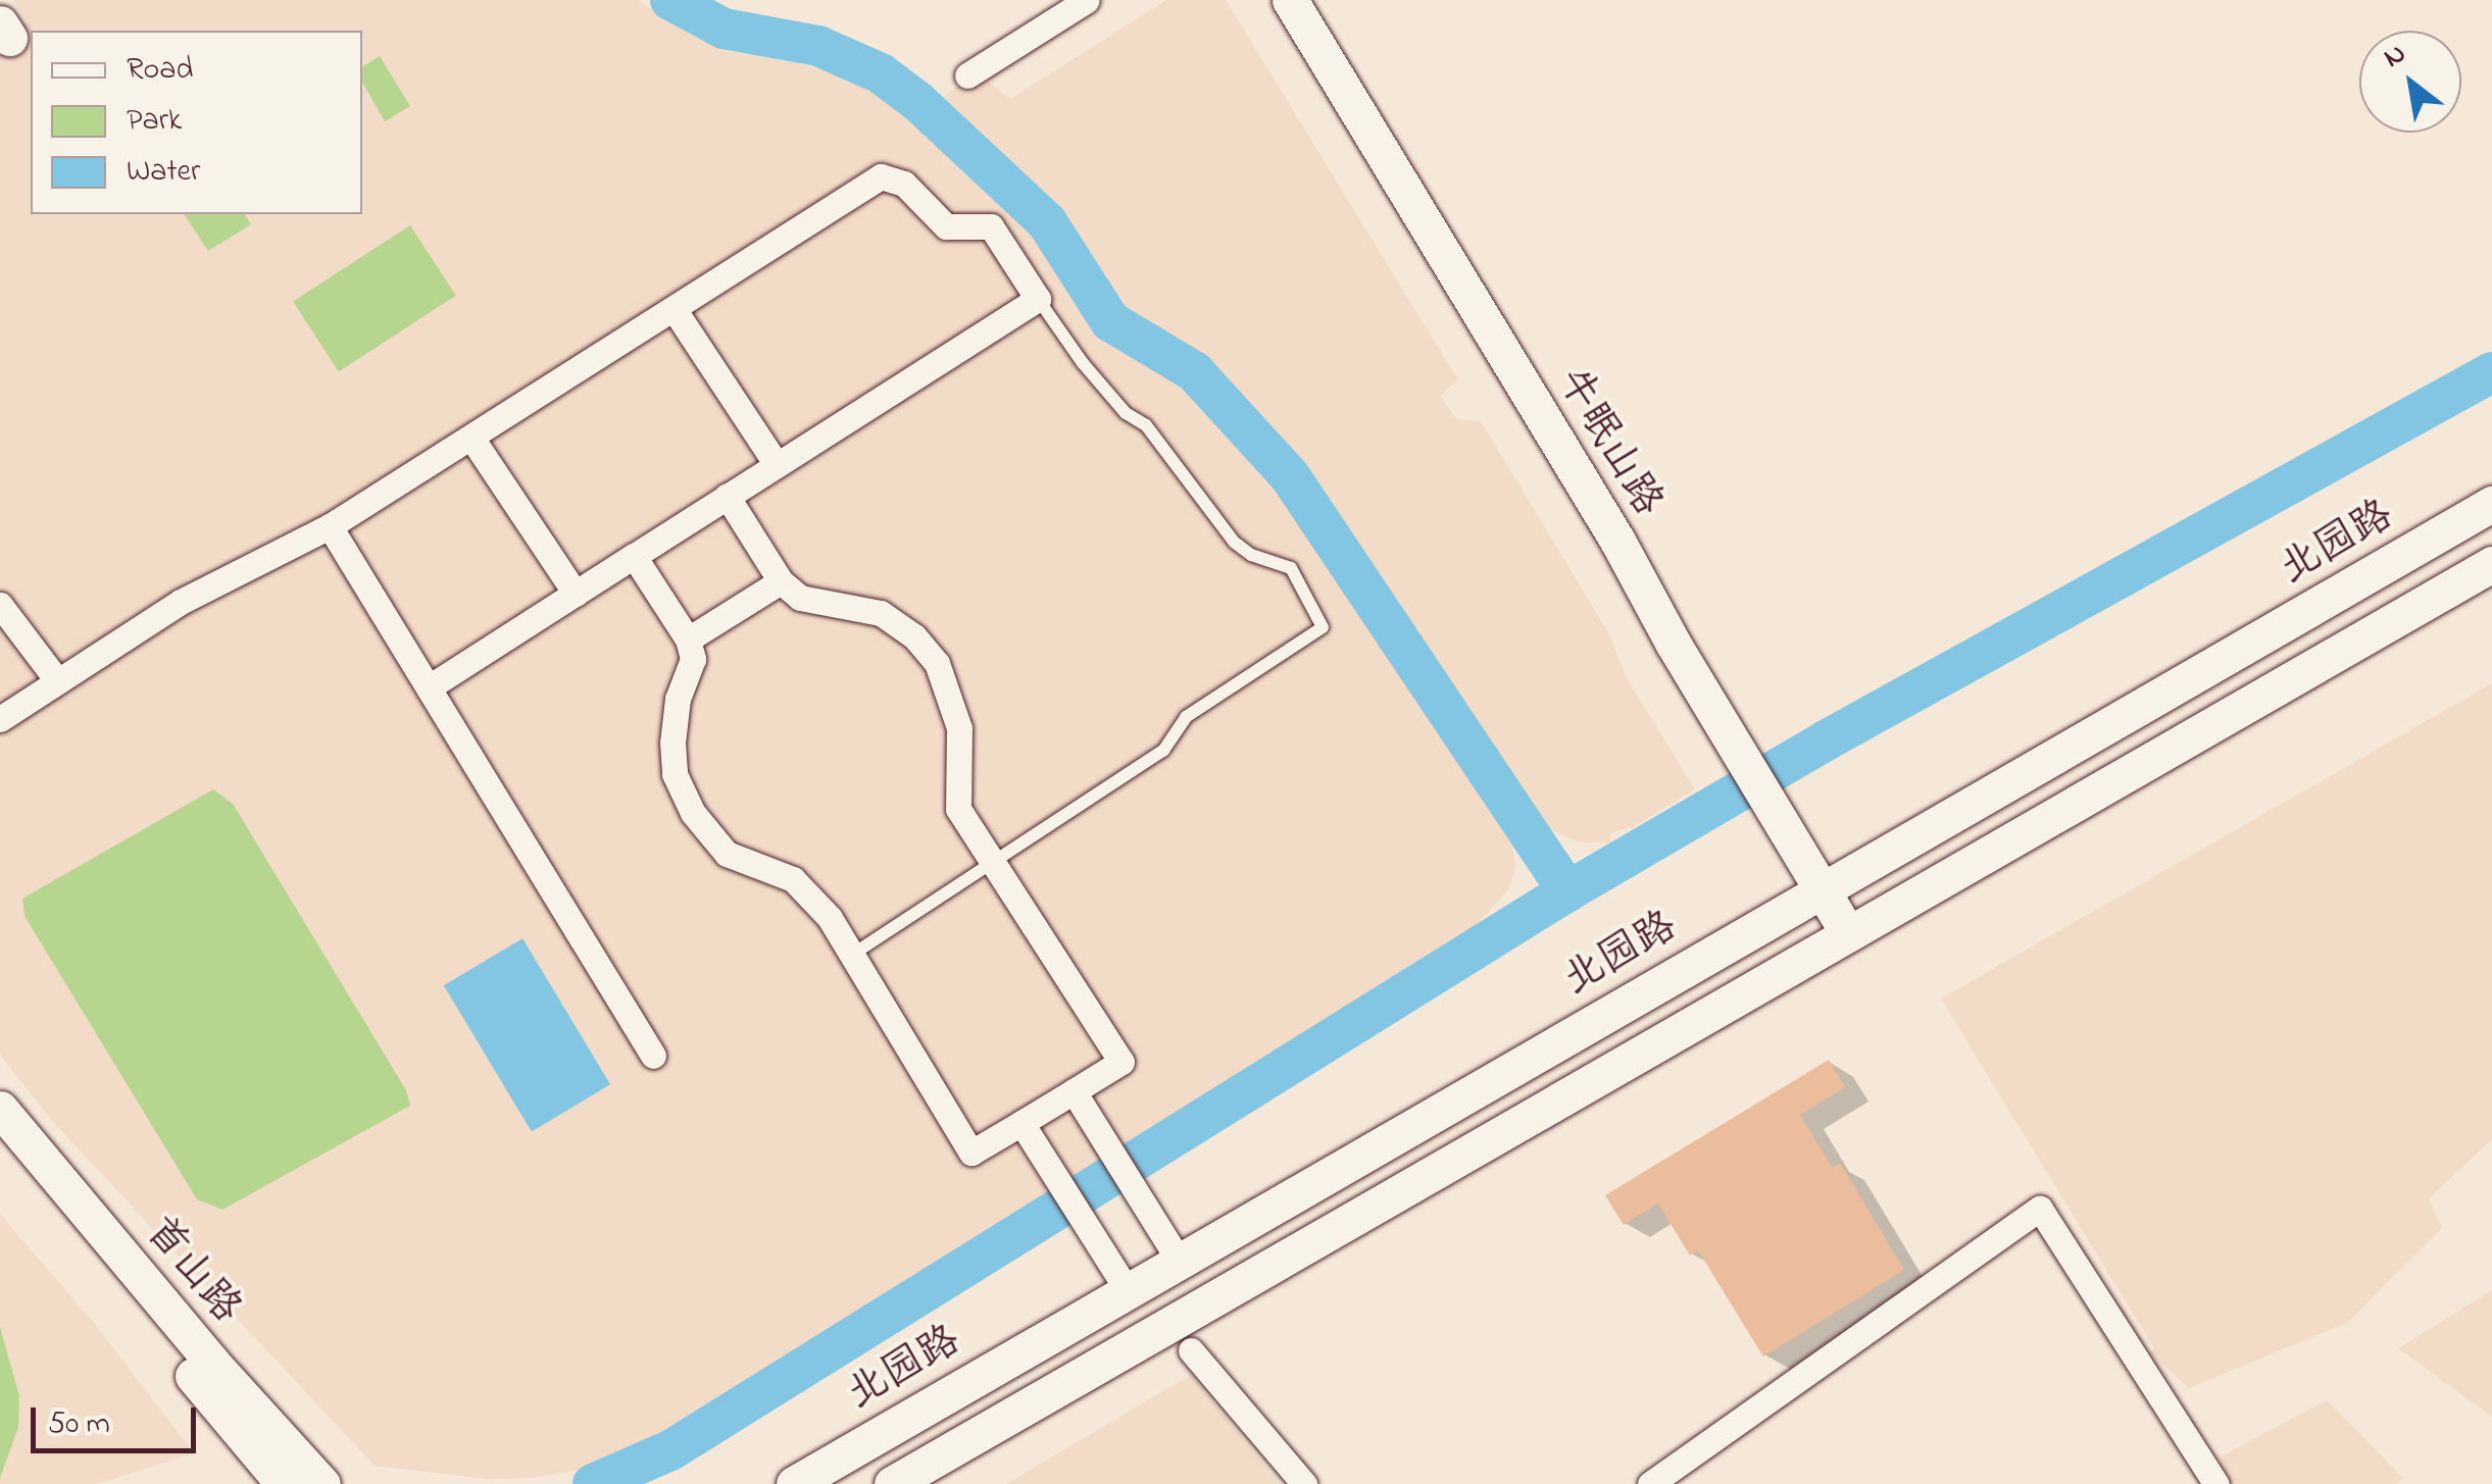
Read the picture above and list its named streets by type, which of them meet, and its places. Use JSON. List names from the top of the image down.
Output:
{
  "streets": {
    "main road": ["牛眠山路", "北园路", "首山路"]
  },
  "crossings": [
    ["牛眠山路", "北园路"]
  ],
  "legend": ["Road", "Park", "Water"],
  "scale_bar": "50 m",
  "north": "top left"
}
